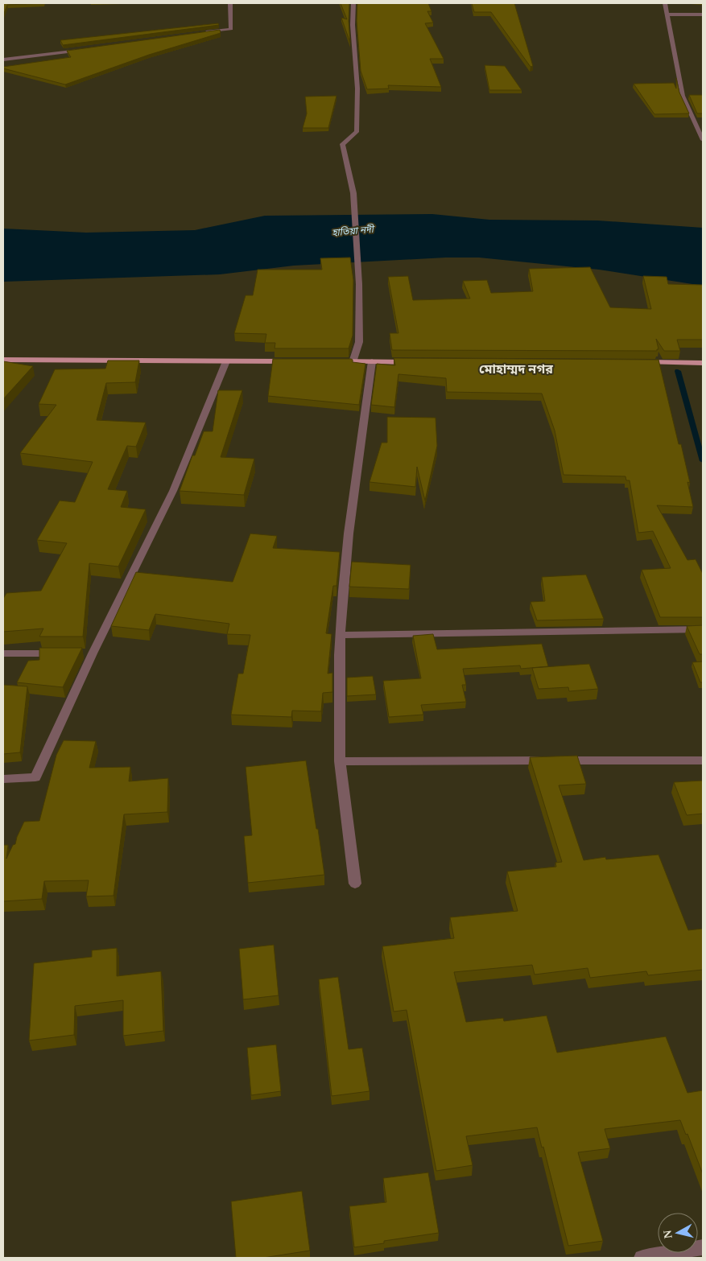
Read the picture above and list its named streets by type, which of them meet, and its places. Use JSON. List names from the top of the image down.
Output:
{
  "districts": ["মোহাম্মদ নগর"],
  "water": ["হাতিয়া নদী"],
  "north": "left"
}
